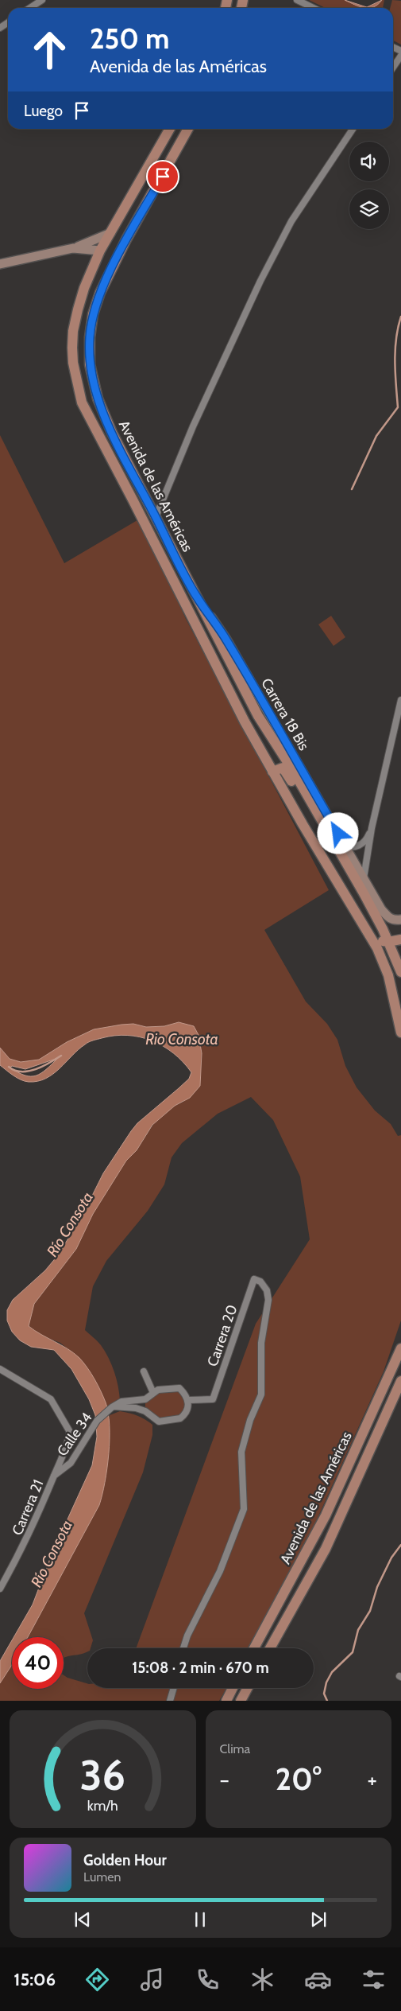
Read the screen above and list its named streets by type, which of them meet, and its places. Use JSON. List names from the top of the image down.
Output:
{
  "streets": {
    "main road": ["Avenida de las Américas"],
    "street": [
      "Carrera 18 Bis",
      "Carrera 20",
      "Calle 34",
      "Carrera 21"
    ]
  },
  "crossings": [
    ["Avenida de las Américas", "Carrera 18 Bis"],
    ["Carrera 20", "Calle 34"],
    ["Calle 34", "Carrera 21"]
  ],
  "water": ["Rio Consota", "Río Consota"],
  "page": {
    "turn": ["250 m", "Avenida de las Américas"],
    "then": "Luego",
    "limit": "40",
    "trip": "15:08 · 2 min · 670 m",
    "tile": "Clima",
    "heat": ["−", "20°", "+"],
    "song": ["Golden Hour", "Lumen"],
    "tabs": "15:06",
    "gauge": ["36", "km/h"]
  }
}
